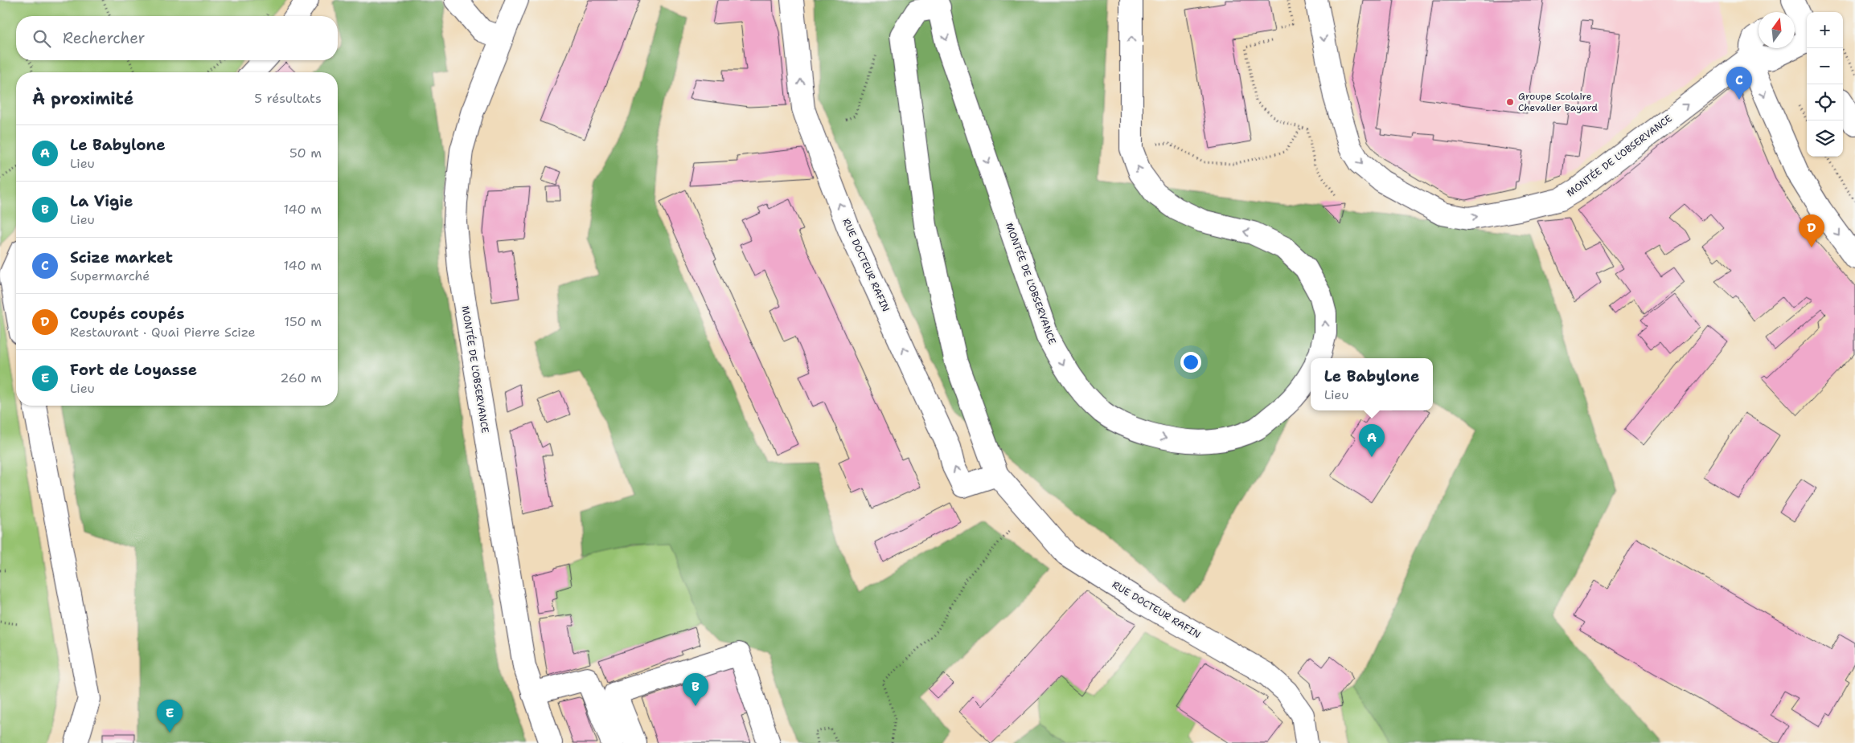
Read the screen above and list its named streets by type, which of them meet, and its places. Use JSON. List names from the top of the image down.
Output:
{
  "streets": {
    "street": ["MONTÉE DE L'OBSERVANCE", "RUE DOCTEUR RAFIN"]
  },
  "crossings": [
    ["MONTÉE DE L'OBSERVANCE", "RUE DOCTEUR RAFIN"]
  ],
  "places": ["Groupe Scolaire Chevalier Bayard"],
  "north": "top",
  "page": {
    "map_buttons": ["+", "−"],
    "search": "Rechercher",
    "pins": [
      "C",
      "D",
      "A",
      "B",
      "E"
    ],
    "heading": ["À proximité", "5 résultats"],
    "list": [
      {
        "mark": "A",
        "name": "Le Babylone",
        "note": "Lieu",
        "value": "50 m"
      },
      {
        "mark": "B",
        "name": "La Vigie",
        "note": "Lieu",
        "value": "140 m"
      },
      {
        "mark": "C",
        "name": "Scize market",
        "note": "Supermarché",
        "value": "140 m"
      },
      {
        "mark": "D",
        "name": "Coupés coupés",
        "note": "Restaurant · Quai Pierre Scize",
        "value": "150 m"
      },
      {
        "mark": "E",
        "name": "Fort de Loyasse",
        "note": "Lieu",
        "value": "260 m"
      }
    ],
    "popup": ["Le Babylone", "Lieu"]
  }
}
